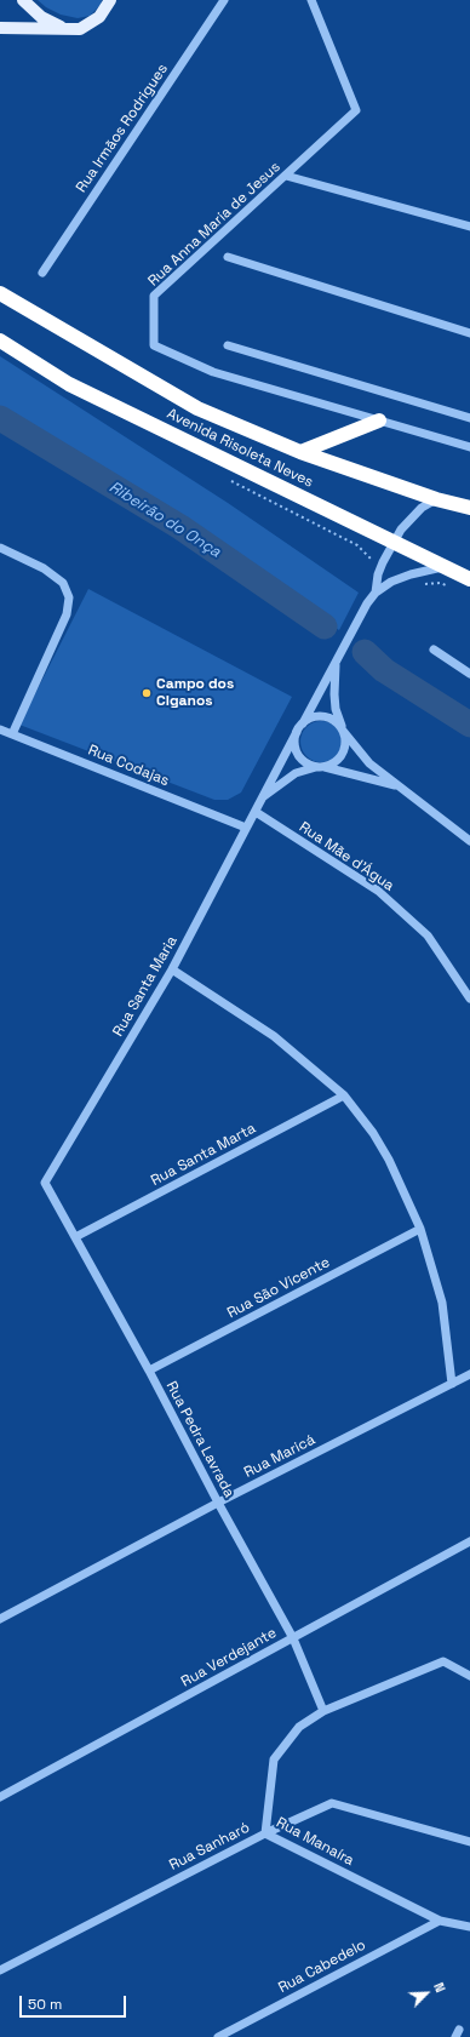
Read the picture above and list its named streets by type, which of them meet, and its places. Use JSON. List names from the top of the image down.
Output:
{
  "streets": {
    "highway": ["Avenida Risoleta Neves"],
    "street": [
      "Rua Irmãos Rodrigues",
      "Rua Anna Maria de Jesus",
      "Rua Codajas",
      "Rua Mãe d'Água",
      "Rua Santa Maria",
      "Rua Santa Marta",
      "Rua São Vicente",
      "Rua Pedra Lavrada",
      "Rua Maricá",
      "Rua Verdejante",
      "Rua Manaíra",
      "Rua Sanharó",
      "Rua Cabedelo"
    ]
  },
  "crossings": [
    ["Rua Codajas", "Rua Santa Maria"],
    ["Rua Mãe d'Água", "Rua Santa Maria"],
    ["Rua Santa Maria", "Rua Pedra Lavrada"],
    ["Rua Santa Marta", "Rua Pedra Lavrada"],
    ["Rua São Vicente", "Rua Pedra Lavrada"],
    ["Rua Pedra Lavrada", "Rua Maricá"],
    ["Rua Pedra Lavrada", "Rua Verdejante"],
    ["Rua Pedra Lavrada", "Rua Manaíra"],
    ["Rua Manaíra", "Rua Sanharó"],
    ["Rua Manaíra", "Rua Cabedelo"]
  ],
  "water": ["Ribeirão do Onça"],
  "places": ["Campo dos Ciganos"],
  "scale_bar": "50 m",
  "north": "top right"
}
